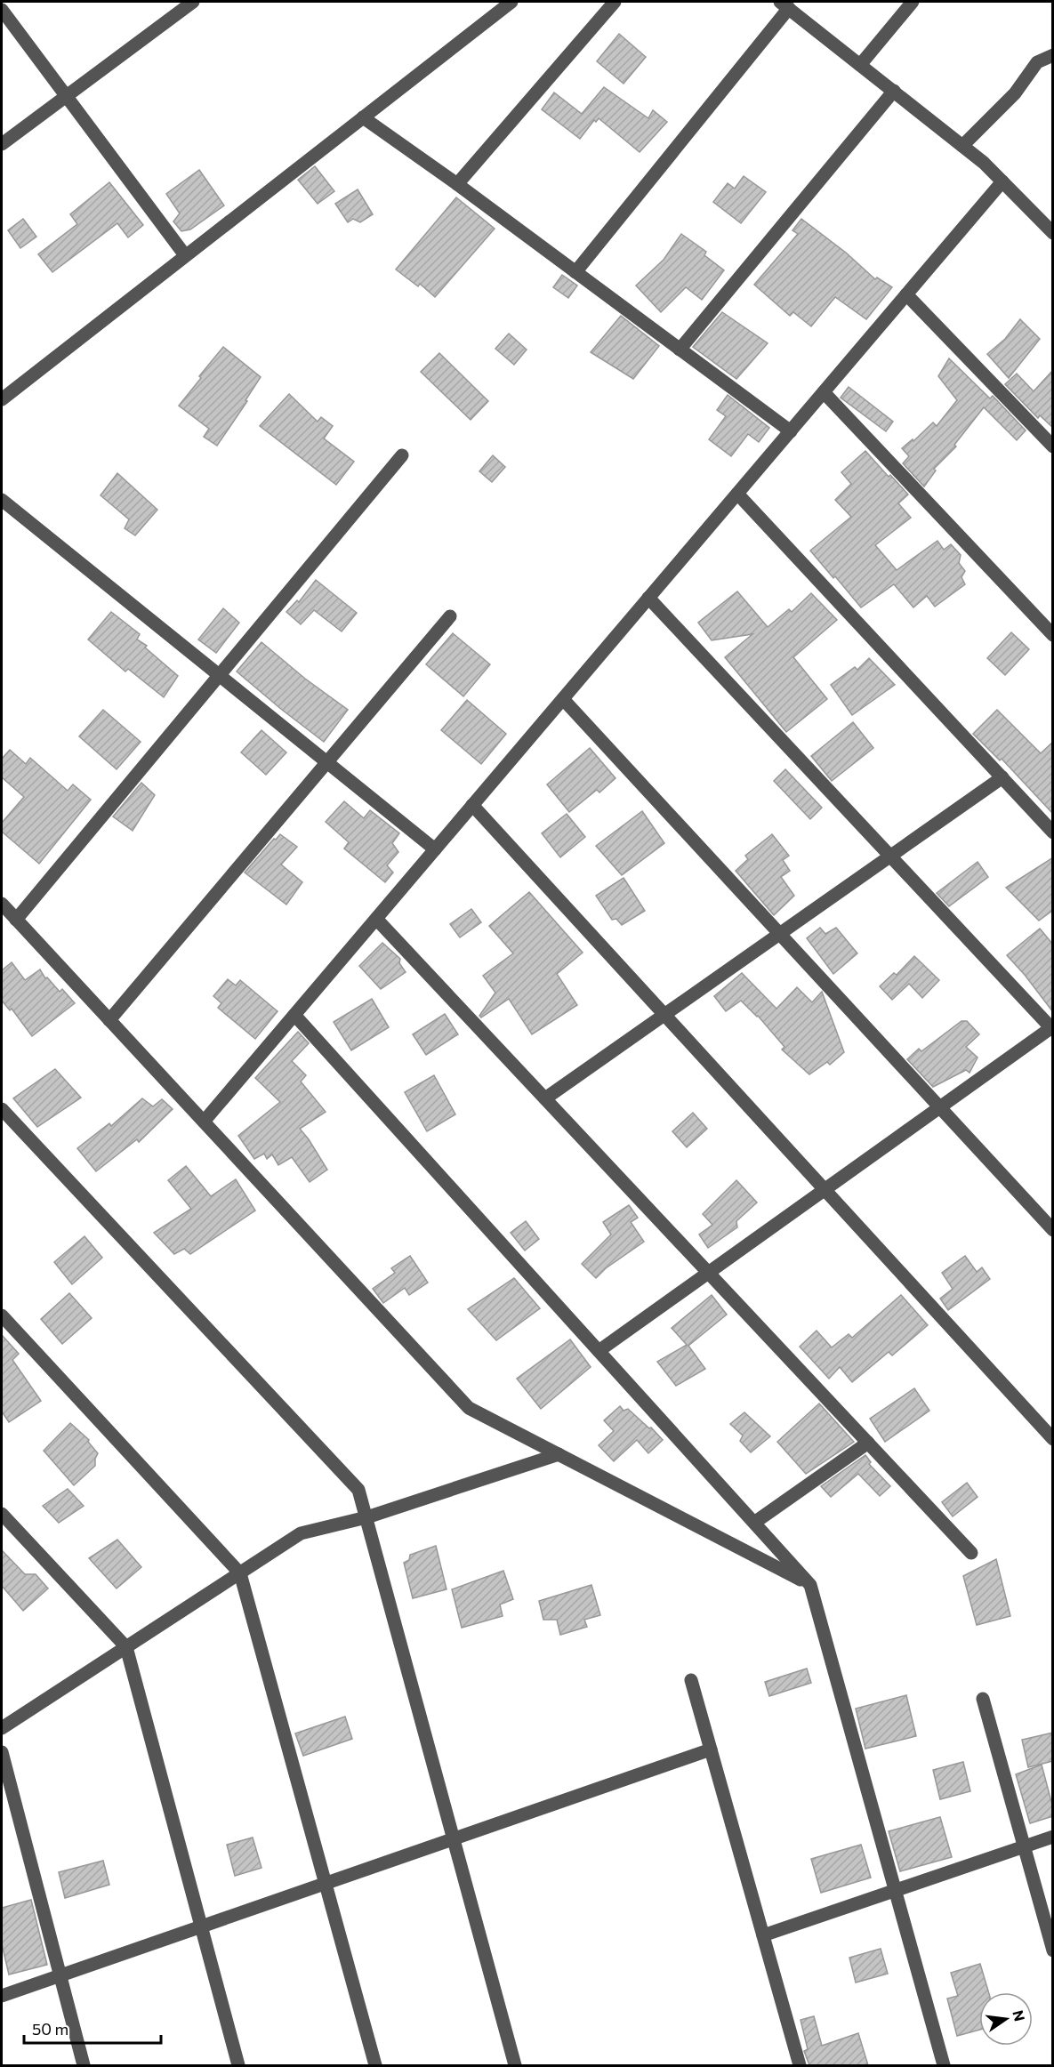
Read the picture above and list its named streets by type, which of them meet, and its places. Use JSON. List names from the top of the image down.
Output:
{
  "scale_bar": "50 m",
  "north": "right"
}
